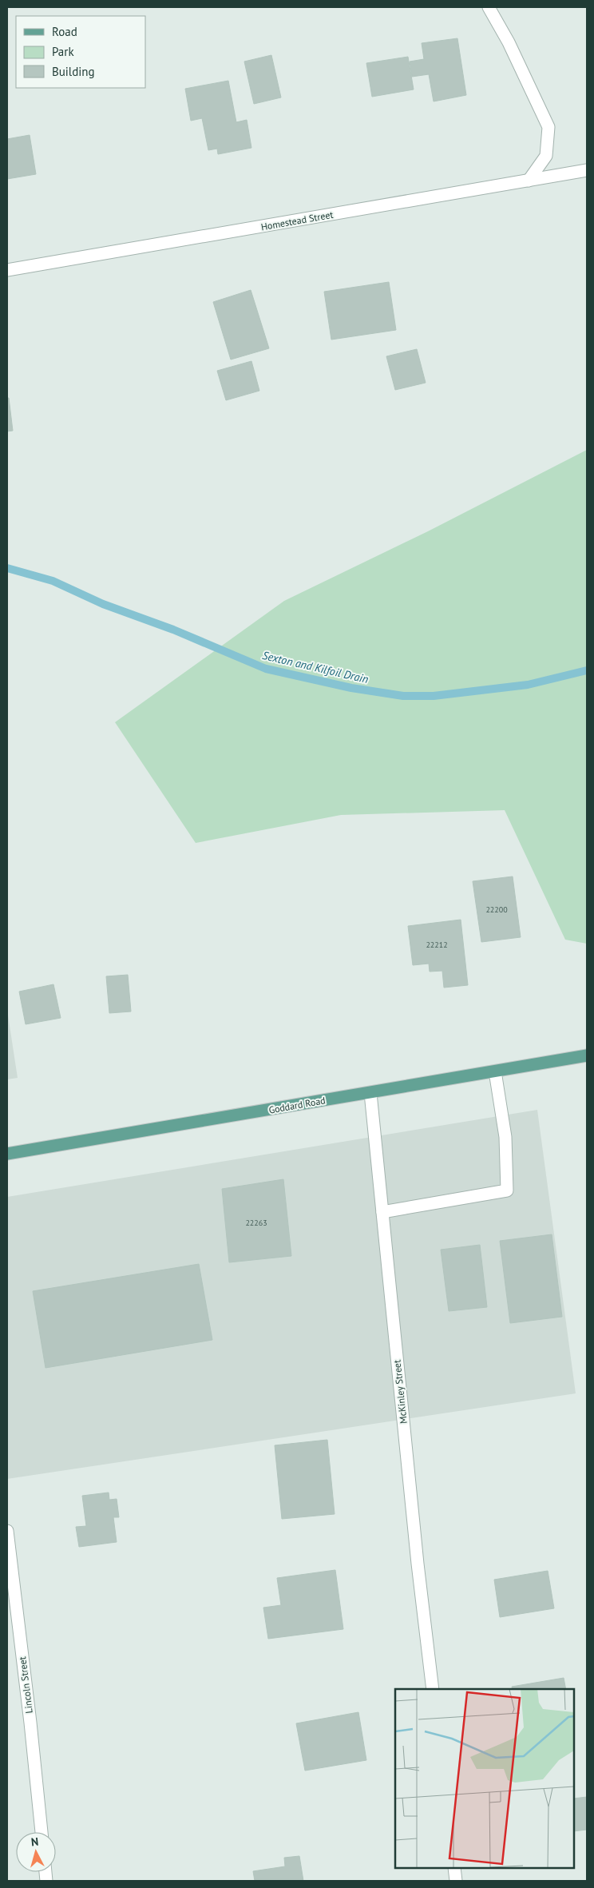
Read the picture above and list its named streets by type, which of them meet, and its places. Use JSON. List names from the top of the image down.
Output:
{
  "streets": {
    "main road": ["Goddard Road"],
    "street": ["Homestead Street", "McKinley Street", "Lincoln Street"]
  },
  "crossings": [
    ["Goddard Road", "McKinley Street"]
  ],
  "water": ["Sexton and Kilfoil Drain"],
  "house_numbers": ["22200", "22212", "22263"],
  "legend": ["Road", "Park", "Building"],
  "north": "top"
}
